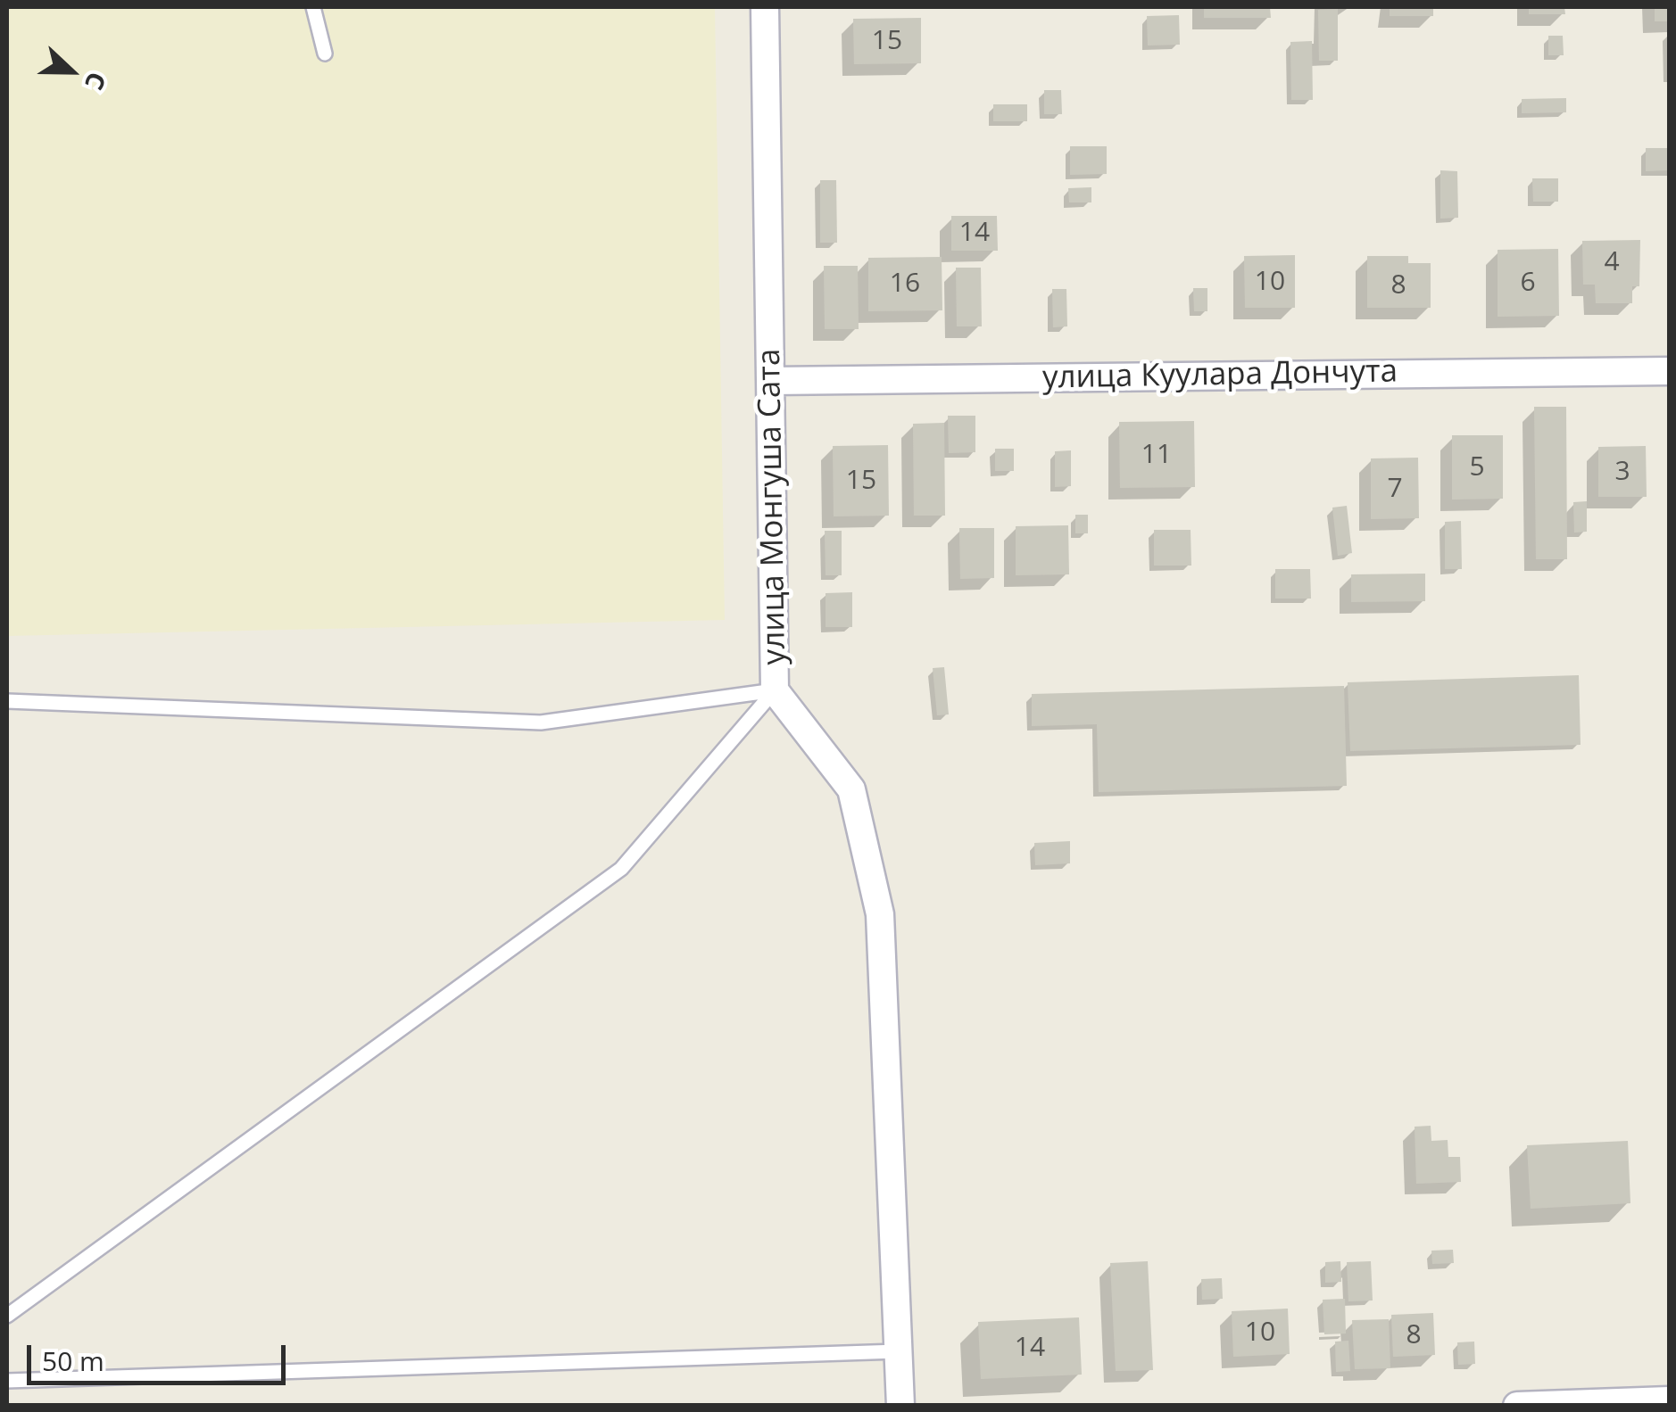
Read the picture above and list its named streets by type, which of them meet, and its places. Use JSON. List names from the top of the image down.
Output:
{
  "streets": {
    "street": ["улица Куулара Дончута", "улица Монгуша Сата"]
  },
  "crossings": [
    ["улица Куулара Дончута", "улица Монгуша Сата"]
  ],
  "house_numbers": [
    "15",
    "14",
    "4",
    "10",
    "6",
    "16",
    "8",
    "11",
    "5",
    "3",
    "15",
    "7",
    "10",
    "8",
    "14"
  ],
  "scale_bar": "50 m",
  "north": "right"
}
